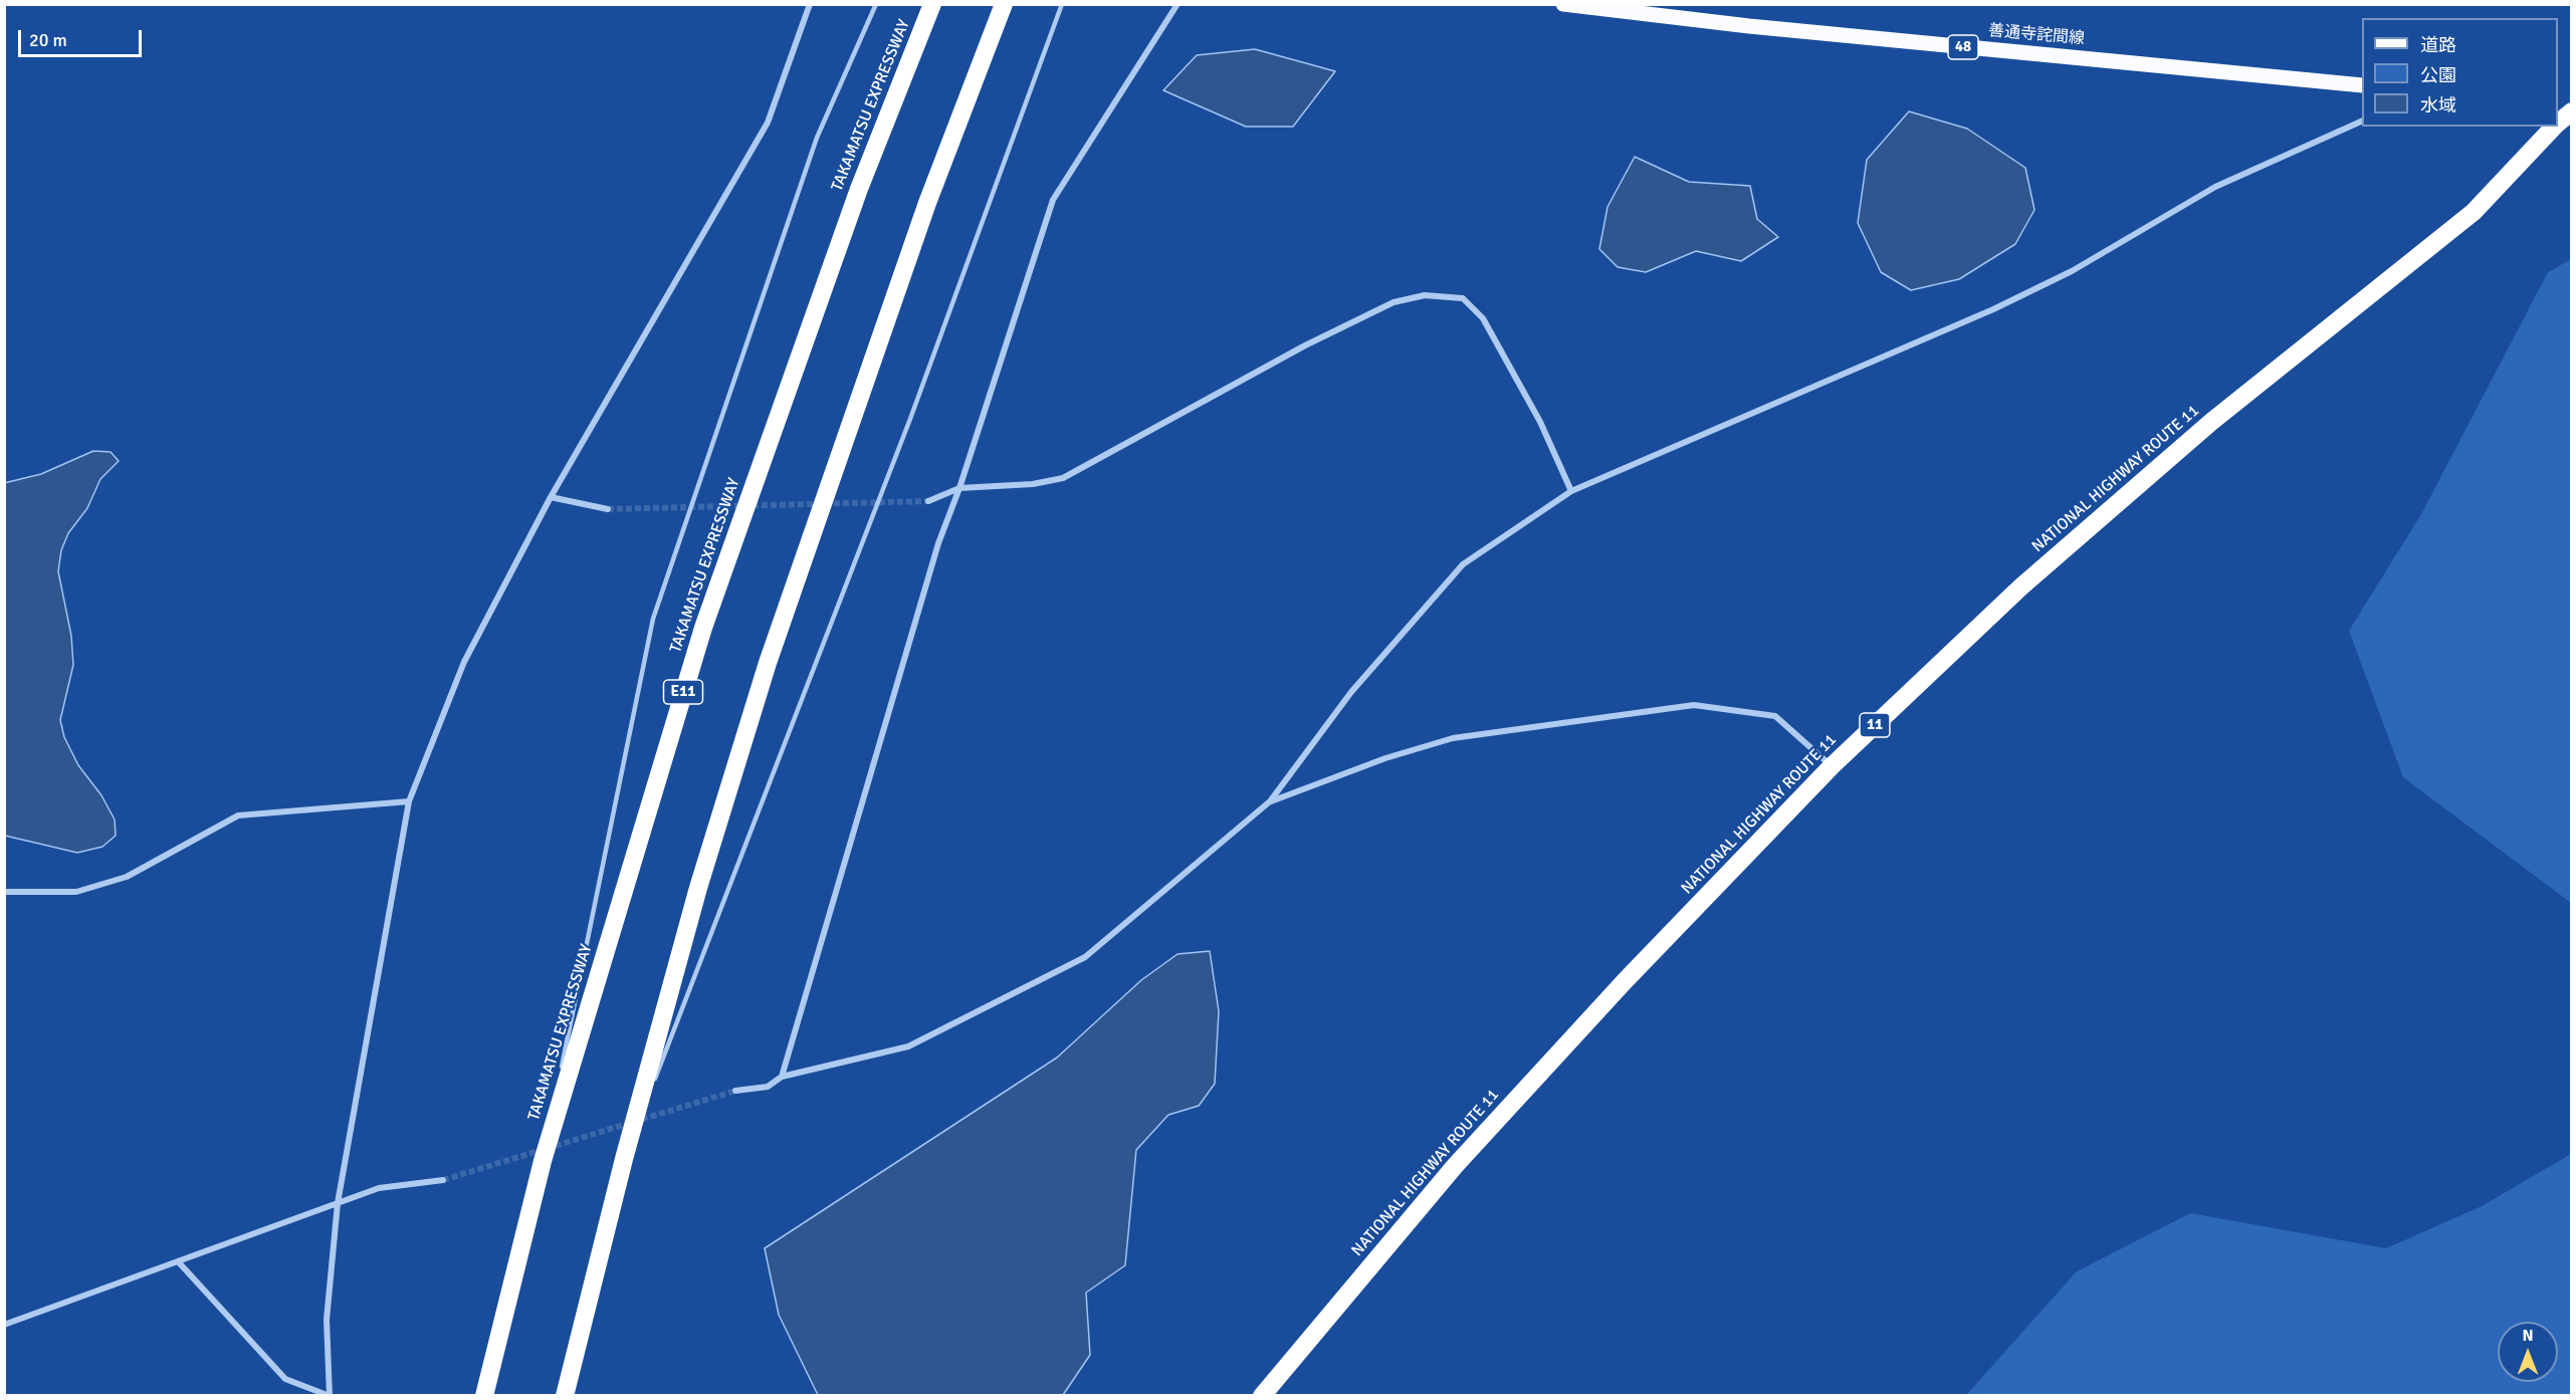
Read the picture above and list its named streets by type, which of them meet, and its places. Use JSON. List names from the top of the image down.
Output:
{
  "streets": {
    "highway": [
      "TAKAMATSU EXPRESSWAY",
      "NATIONAL HIGHWAY ROUTE 11",
      "E11",
      "11"
    ],
    "main road": ["善通寺詫間線", "48"]
  },
  "legend": ["道路", "公園", "水域"],
  "scale_bar": "20 m",
  "north": "top"
}
